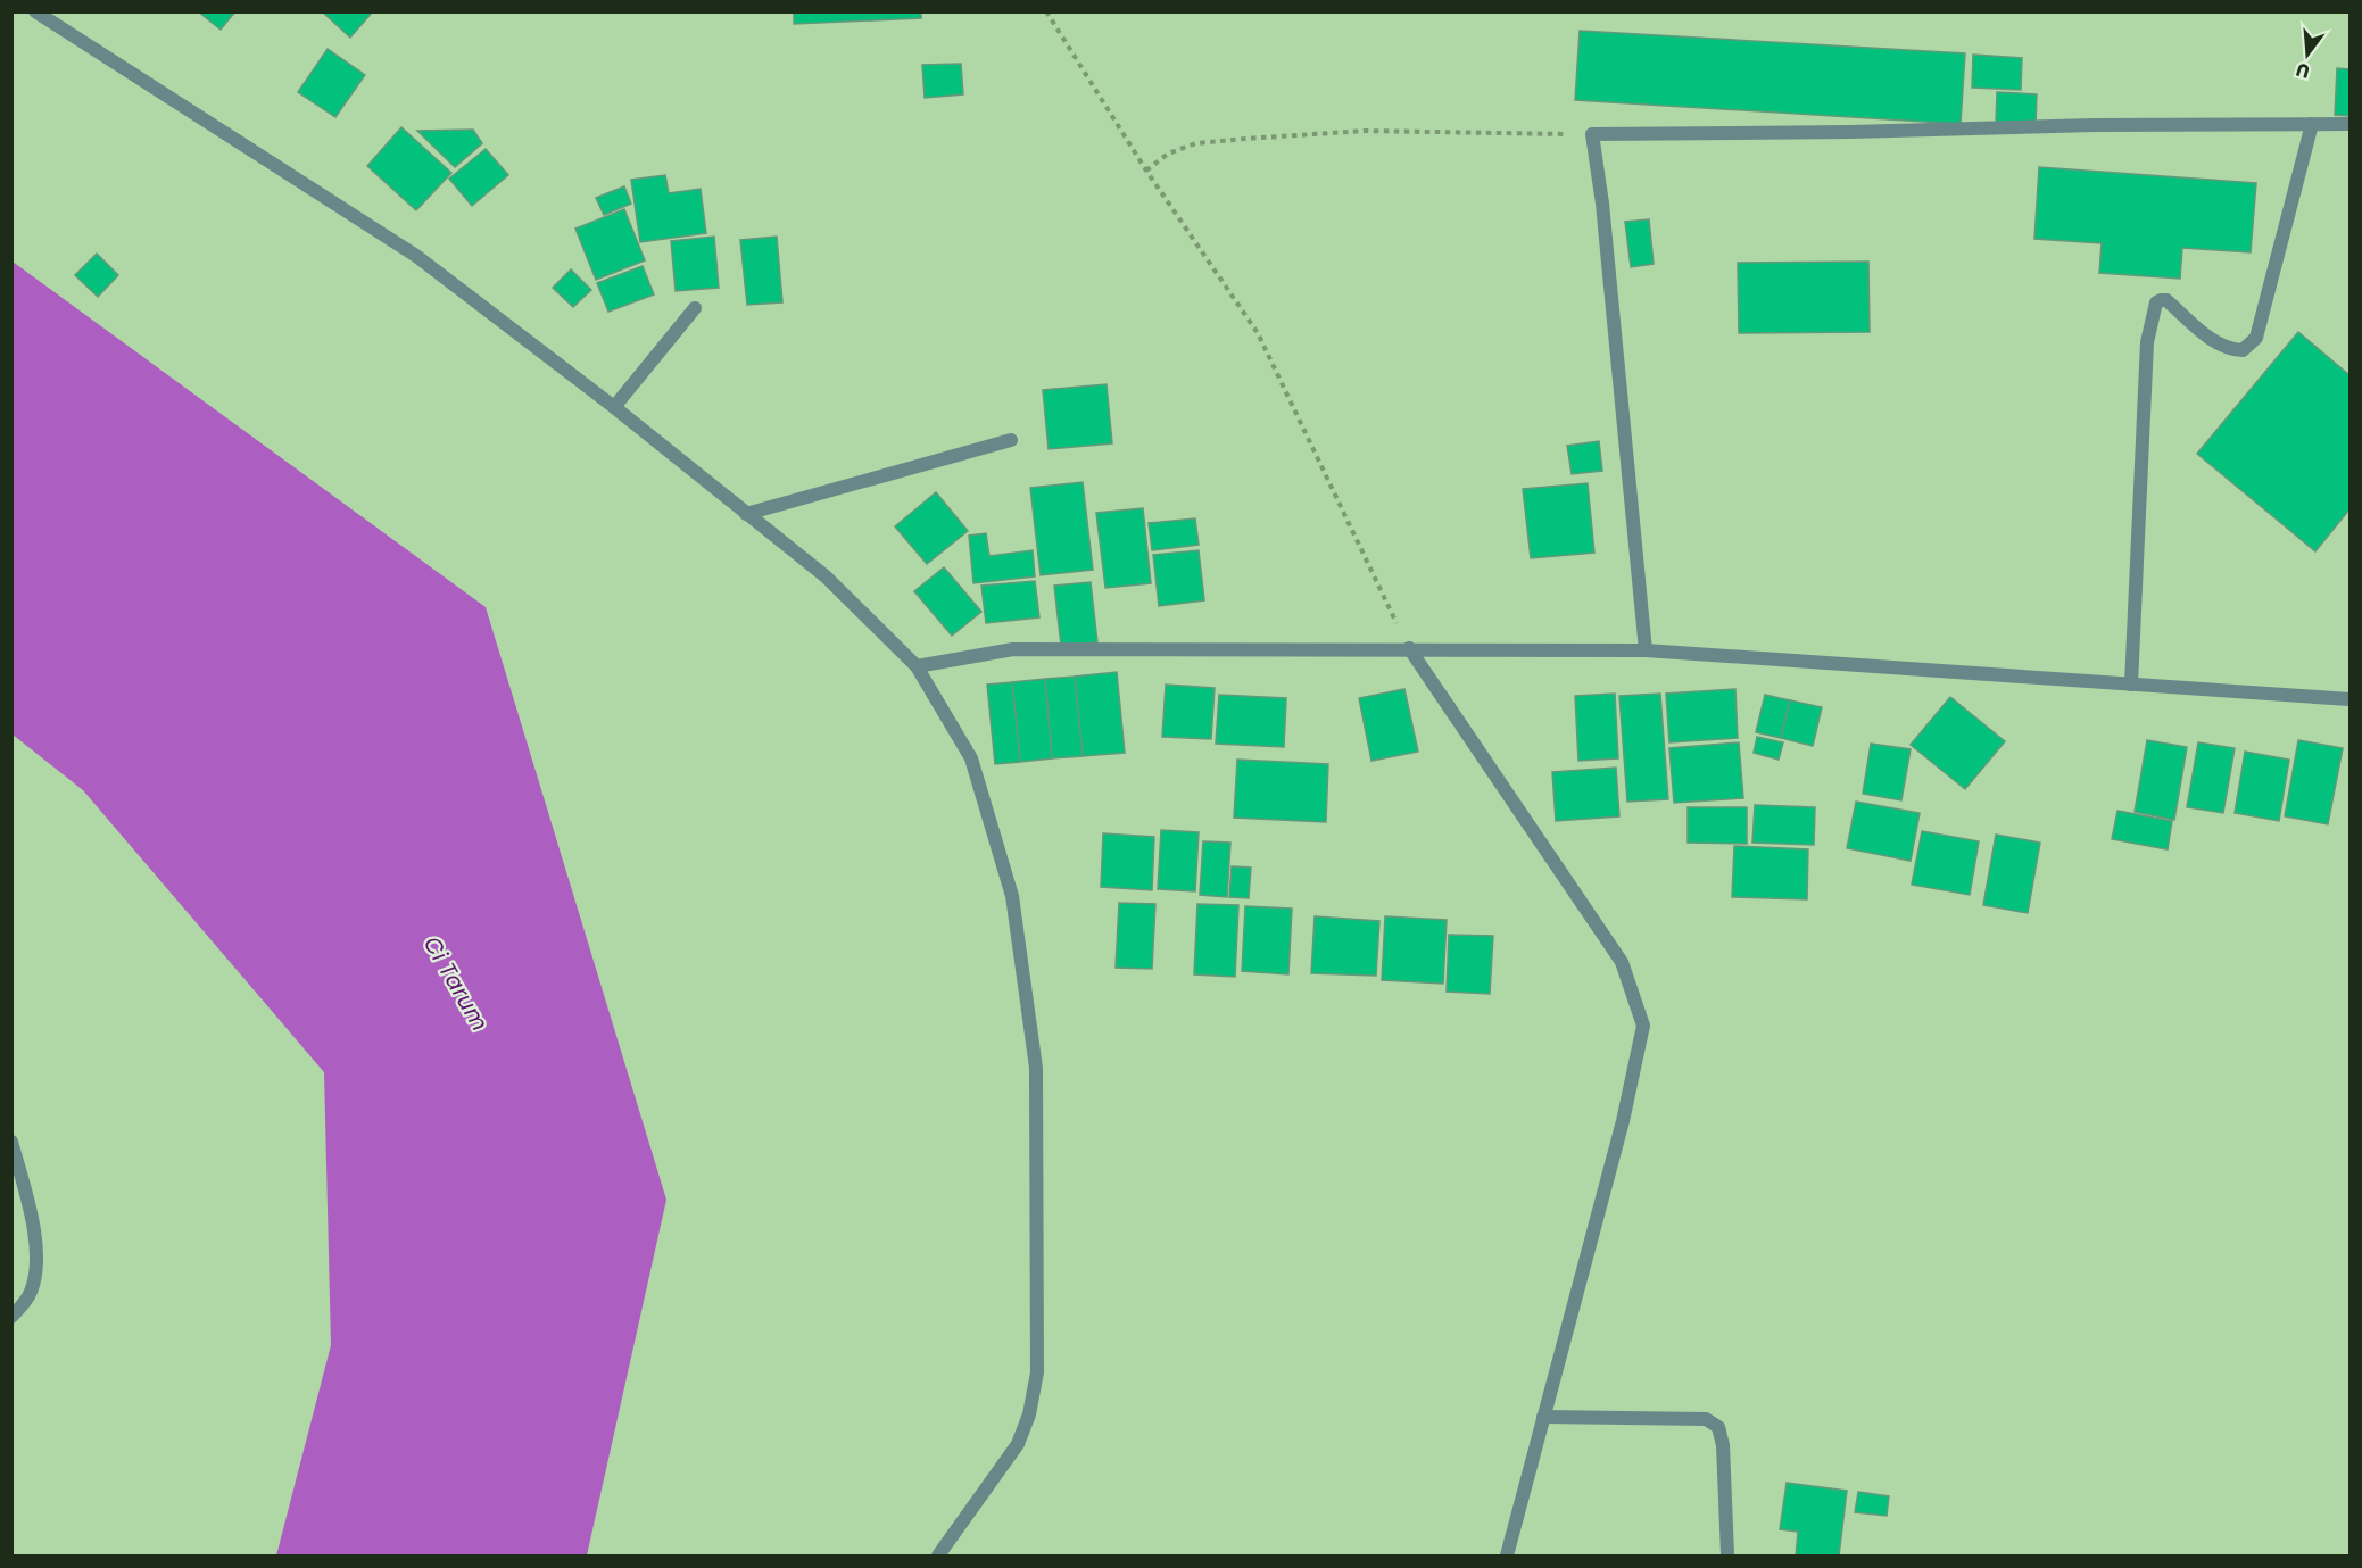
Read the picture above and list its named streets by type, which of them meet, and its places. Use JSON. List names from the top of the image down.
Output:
{
  "water": ["Ci Tarum"],
  "north": "bottom"
}
